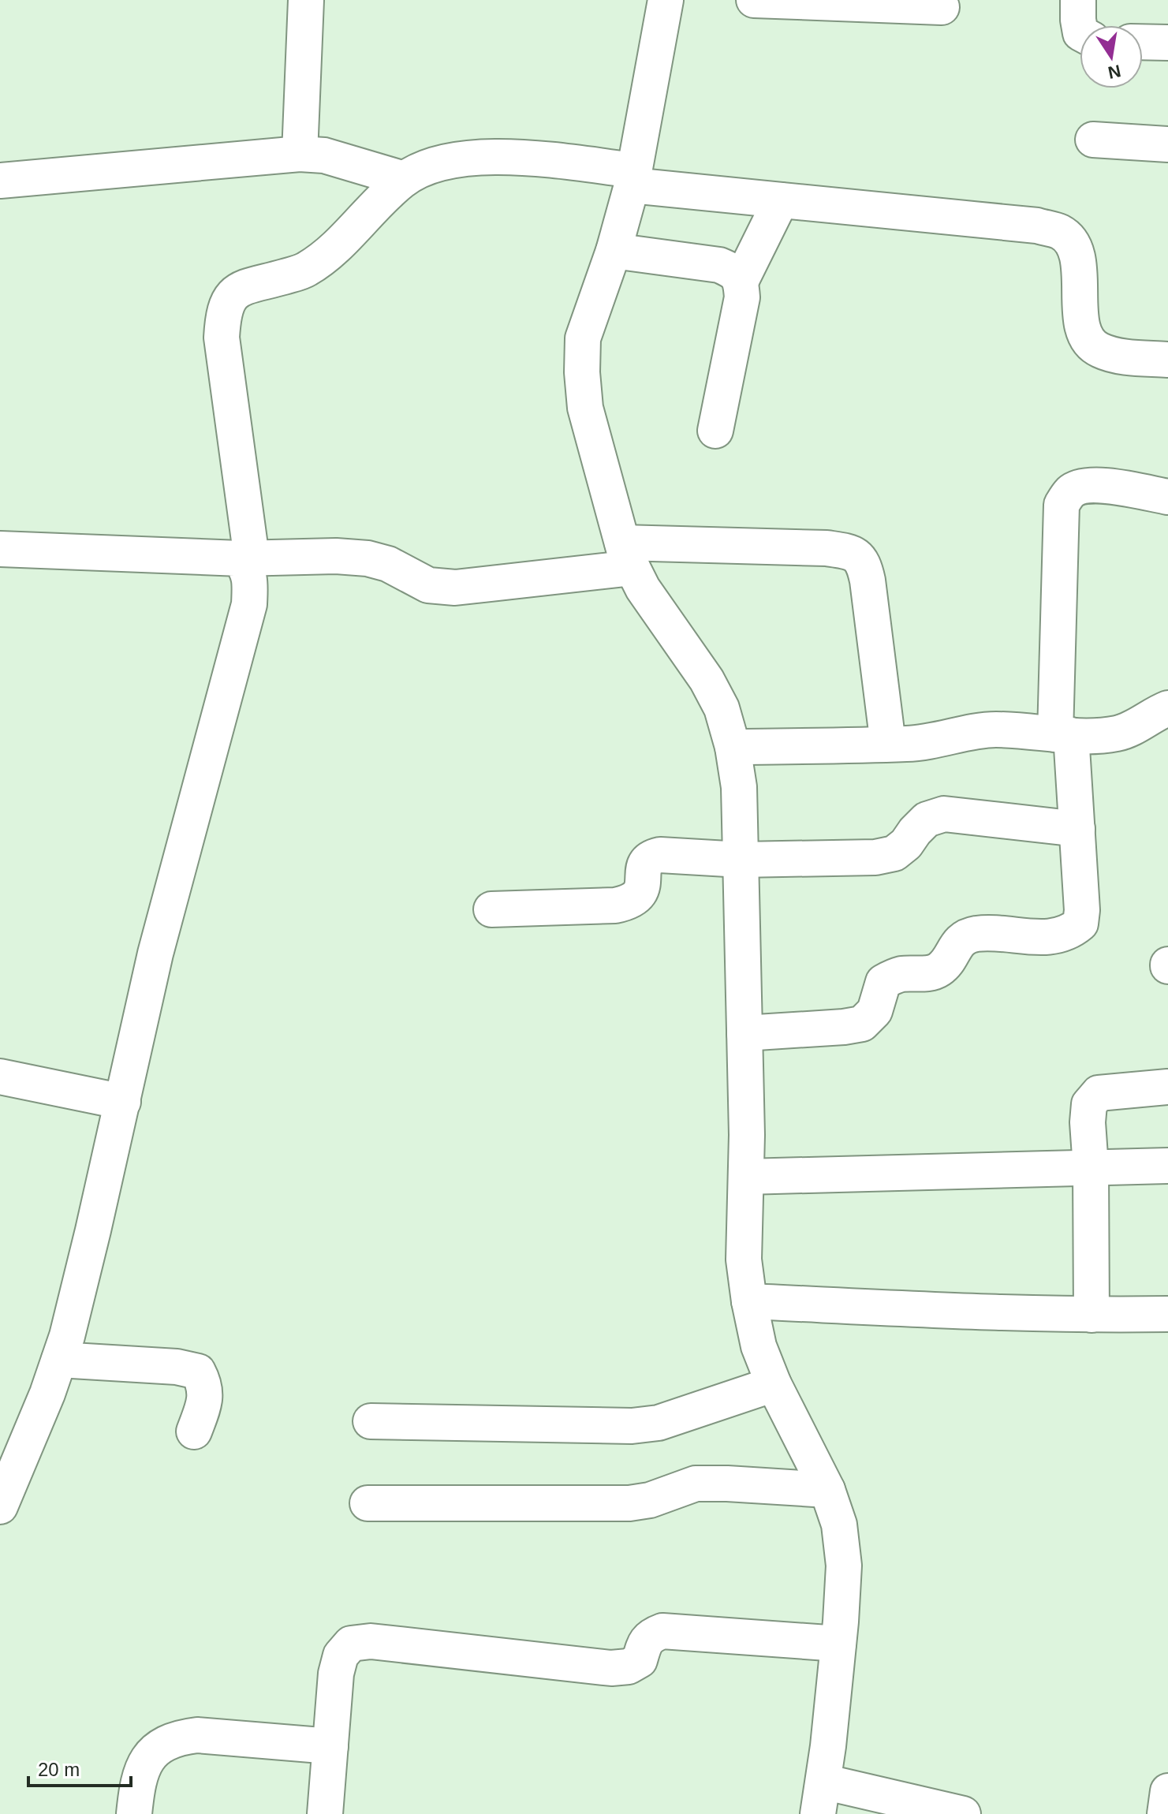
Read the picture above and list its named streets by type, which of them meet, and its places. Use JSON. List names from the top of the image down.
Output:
{
  "scale_bar": "20 m",
  "north": "bottom"
}
